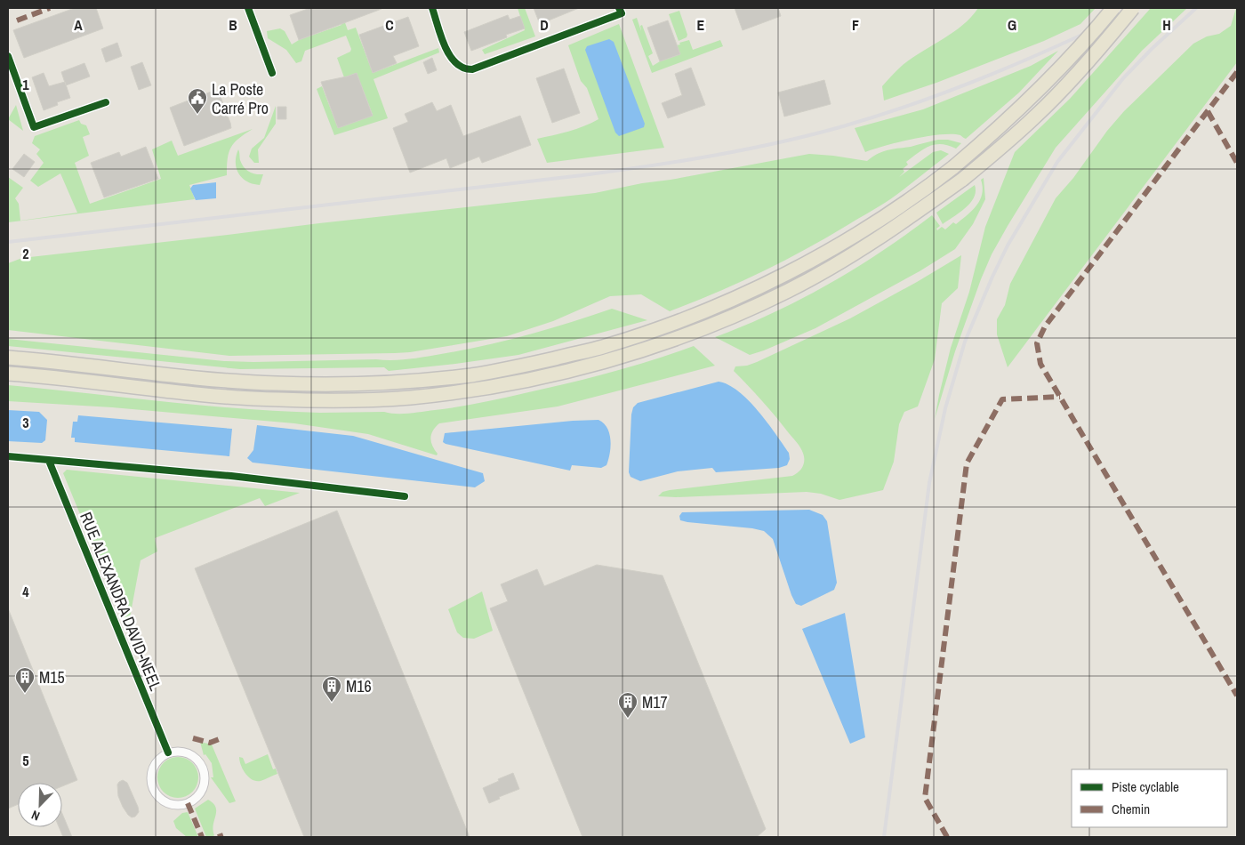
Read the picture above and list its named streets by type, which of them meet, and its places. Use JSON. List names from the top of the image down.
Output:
{
  "streets": {
    "street": ["RUE ALEXANDRA DAVID-NEEL"]
  },
  "places": {
    "public building": ["La Poste Carré Pro"],
    "building": ["M15", "M16", "M17"]
  },
  "legend": ["Piste cyclable", "Chemin"],
  "north": "bottom left",
  "grid": {
    "columns": [
      "A",
      "B",
      "C",
      "D",
      "E",
      "F",
      "G",
      "H"
    ],
    "rows": [
      "1",
      "2",
      "3",
      "4",
      "5"
    ]
  }
}
